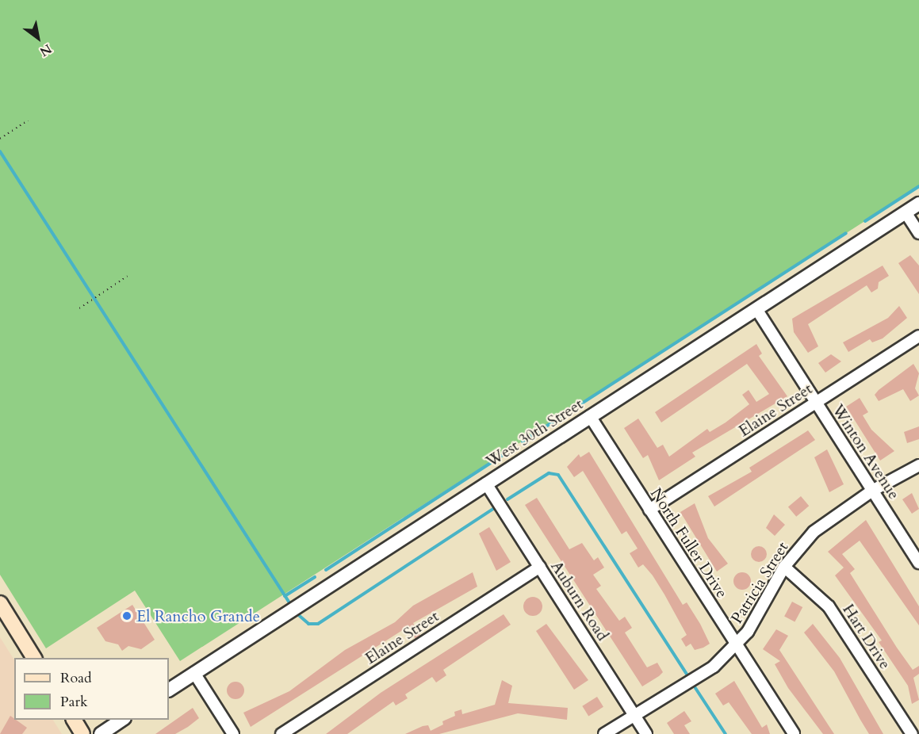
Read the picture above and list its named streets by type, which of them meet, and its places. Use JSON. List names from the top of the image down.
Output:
{
  "streets": {
    "street": [
      "Elaine Street",
      "West 30th Street",
      "Winton Avenue",
      "North Fuller Drive",
      "Patricia Street",
      "Auburn Road",
      "Hart Drive"
    ]
  },
  "crossings": [
    ["Elaine Street", "Winton Avenue"],
    ["Elaine Street", "North Fuller Drive"],
    ["Elaine Street", "Auburn Road"],
    ["West 30th Street", "Winton Avenue"],
    ["West 30th Street", "North Fuller Drive"],
    ["West 30th Street", "Auburn Road"],
    ["Winton Avenue", "Patricia Street"],
    ["North Fuller Drive", "Patricia Street"],
    ["Patricia Street", "Auburn Road"],
    ["Patricia Street", "Hart Drive"]
  ],
  "places": ["El Rancho Grande"],
  "legend": ["Road", "Park"],
  "north": "bottom right"
}
